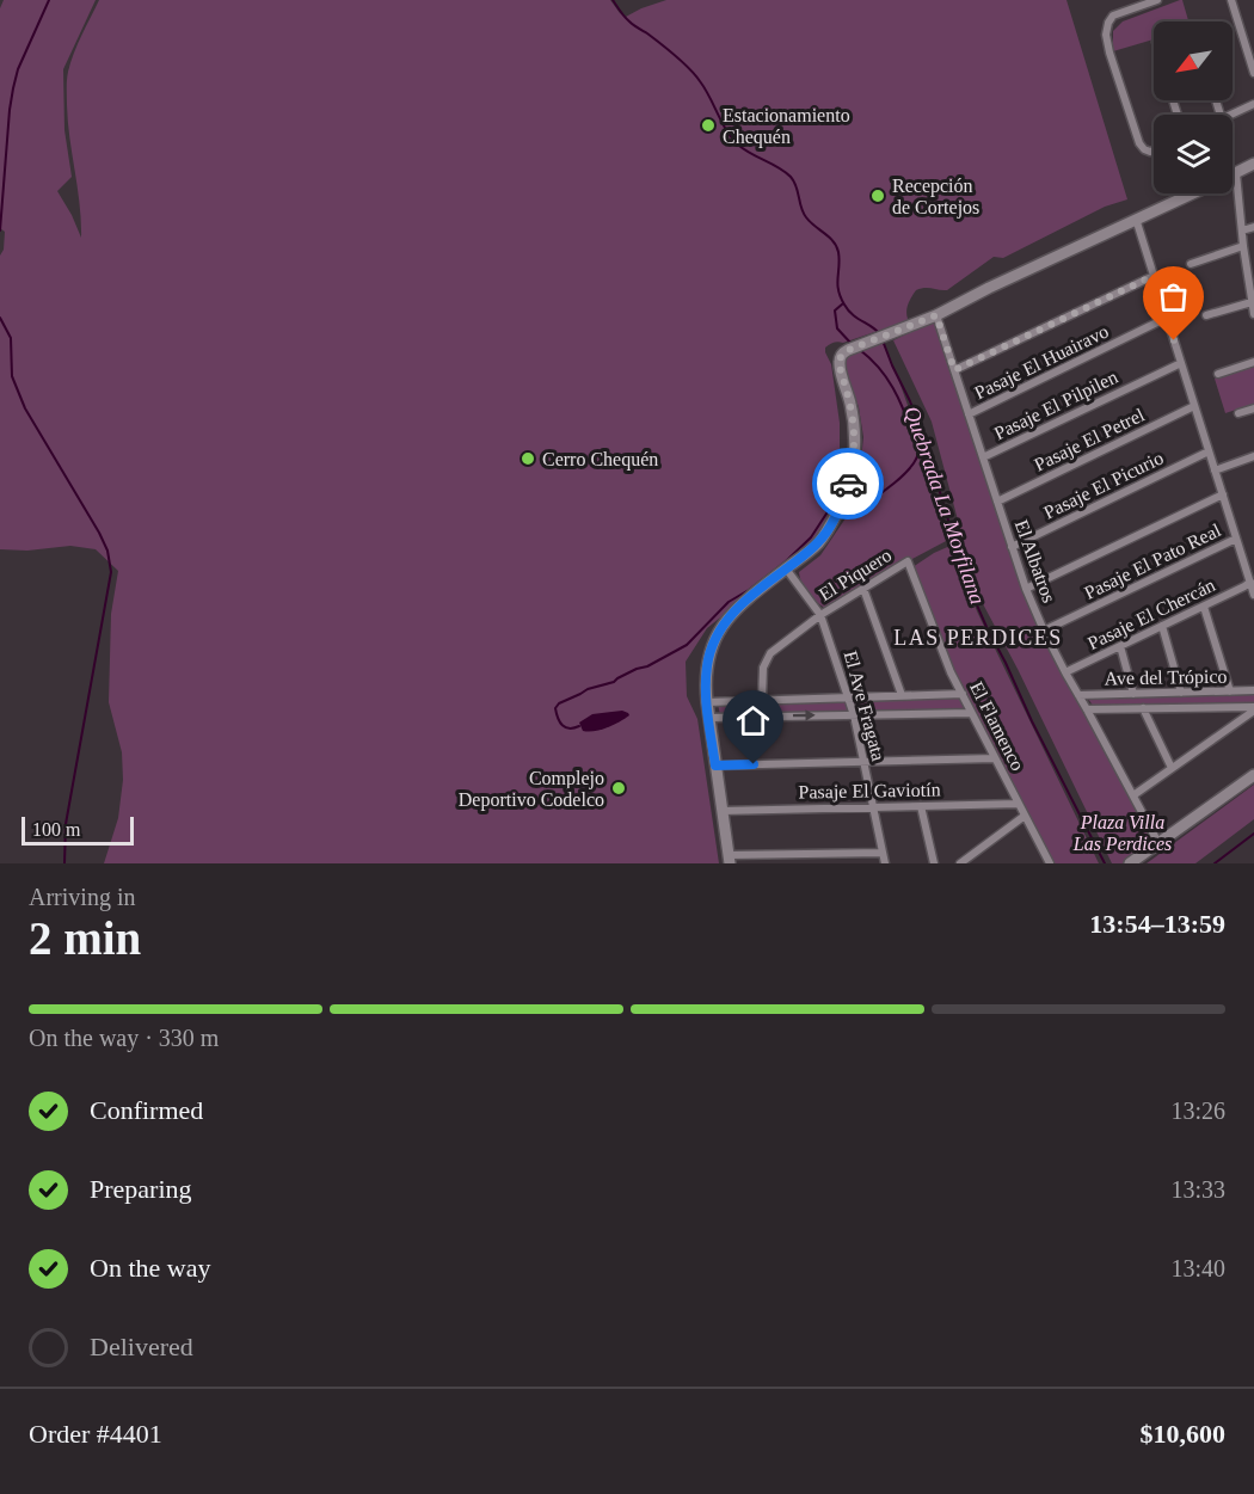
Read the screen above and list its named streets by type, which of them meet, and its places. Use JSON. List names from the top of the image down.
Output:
{
  "streets": {
    "street": [
      "Pasaje El Huairavo",
      "Pasaje El Pilpilen",
      "Pasaje El Petrel",
      "Pasaje El Picurio",
      "El Albatros",
      "Pasaje El Pato Real",
      "El Piquero",
      "Pasaje El Chercán",
      "Ave del Trópico",
      "El Ave Fragata",
      "El Flamenco",
      "Pasaje El Gaviotín"
    ]
  },
  "crossings": [
    ["Pasaje El Huairavo", "El Albatros"],
    ["Pasaje El Pilpilen", "El Albatros"],
    ["Pasaje El Petrel", "El Albatros"],
    ["Pasaje El Picurio", "El Albatros"],
    ["El Albatros", "Pasaje El Pato Real"],
    ["El Albatros", "Pasaje El Chercán"],
    ["El Albatros", "Ave del Trópico"],
    ["El Piquero", "El Ave Fragata"],
    ["El Piquero", "El Flamenco"],
    ["El Ave Fragata", "Pasaje El Gaviotín"],
    ["El Flamenco", "Pasaje El Gaviotín"]
  ],
  "districts": ["LAS PERDICES"],
  "water": ["Quebrada La Morfilana"],
  "parks": ["Plaza Villa Las Perdices"],
  "places": [
    "Estacionamiento Chequén",
    "Recepción de Cortejos",
    "Cerro Chequén",
    "Complejo Deportivo Codelco"
  ],
  "scale_bar": "100 m",
  "north": "bottom left",
  "page": {
    "scale": "100 m",
    "heading": ["2 min", "Arriving in", "13:54–13:59"],
    "panel": ["Order #4401", "$10,600"],
    "bar": "On the way · 330 m",
    "list": [
      ["Confirmed", "13:26"],
      ["Preparing", "13:33"],
      ["On the way", "13:40"],
      "Delivered"
    ]
  }
}
